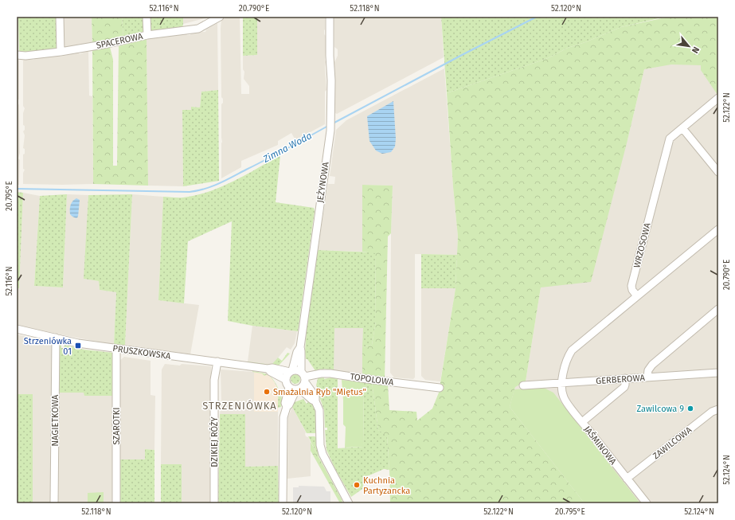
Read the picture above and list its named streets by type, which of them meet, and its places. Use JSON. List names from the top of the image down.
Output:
{
  "streets": {
    "street": [
      "SPACEROWA",
      "JEŻYNOWA",
      "WRZOSOWA",
      "PRUSZKOWSKA",
      "TOPOLOWA",
      "GERBEROWA",
      "NAGIETKOWA",
      "SZAROTKI",
      "DZIKIEJ RÓŻY",
      "ZAWILCOWA",
      "JAŚMINOWA"
    ]
  },
  "crossings": [
    ["JEŻYNOWA", "PRUSZKOWSKA"],
    ["JEŻYNOWA", "TOPOLOWA"],
    ["PRUSZKOWSKA", "TOPOLOWA"],
    ["PRUSZKOWSKA", "NAGIETKOWA"],
    ["PRUSZKOWSKA", "SZAROTKI"],
    ["PRUSZKOWSKA", "DZIKIEJ RÓŻY"],
    ["GERBEROWA", "JAŚMINOWA"],
    ["ZAWILCOWA", "JAŚMINOWA"]
  ],
  "districts": ["STRZENIÓWKA"],
  "water": ["Zimna Woda"],
  "places": {
    "transit": ["Strzeniówka 01"],
    "other": ["Smażalnia Ryb \"Miętus\"", "Zawilcowa 9", "Kuchnia Partyzancka"]
  },
  "north": "bottom right",
  "coordinates": [
    "52.116°N",
    "20.790°E",
    "52.118°N",
    "52.120°N",
    "52.122°N",
    "20.795°E",
    "52.124°N"
  ]
}
